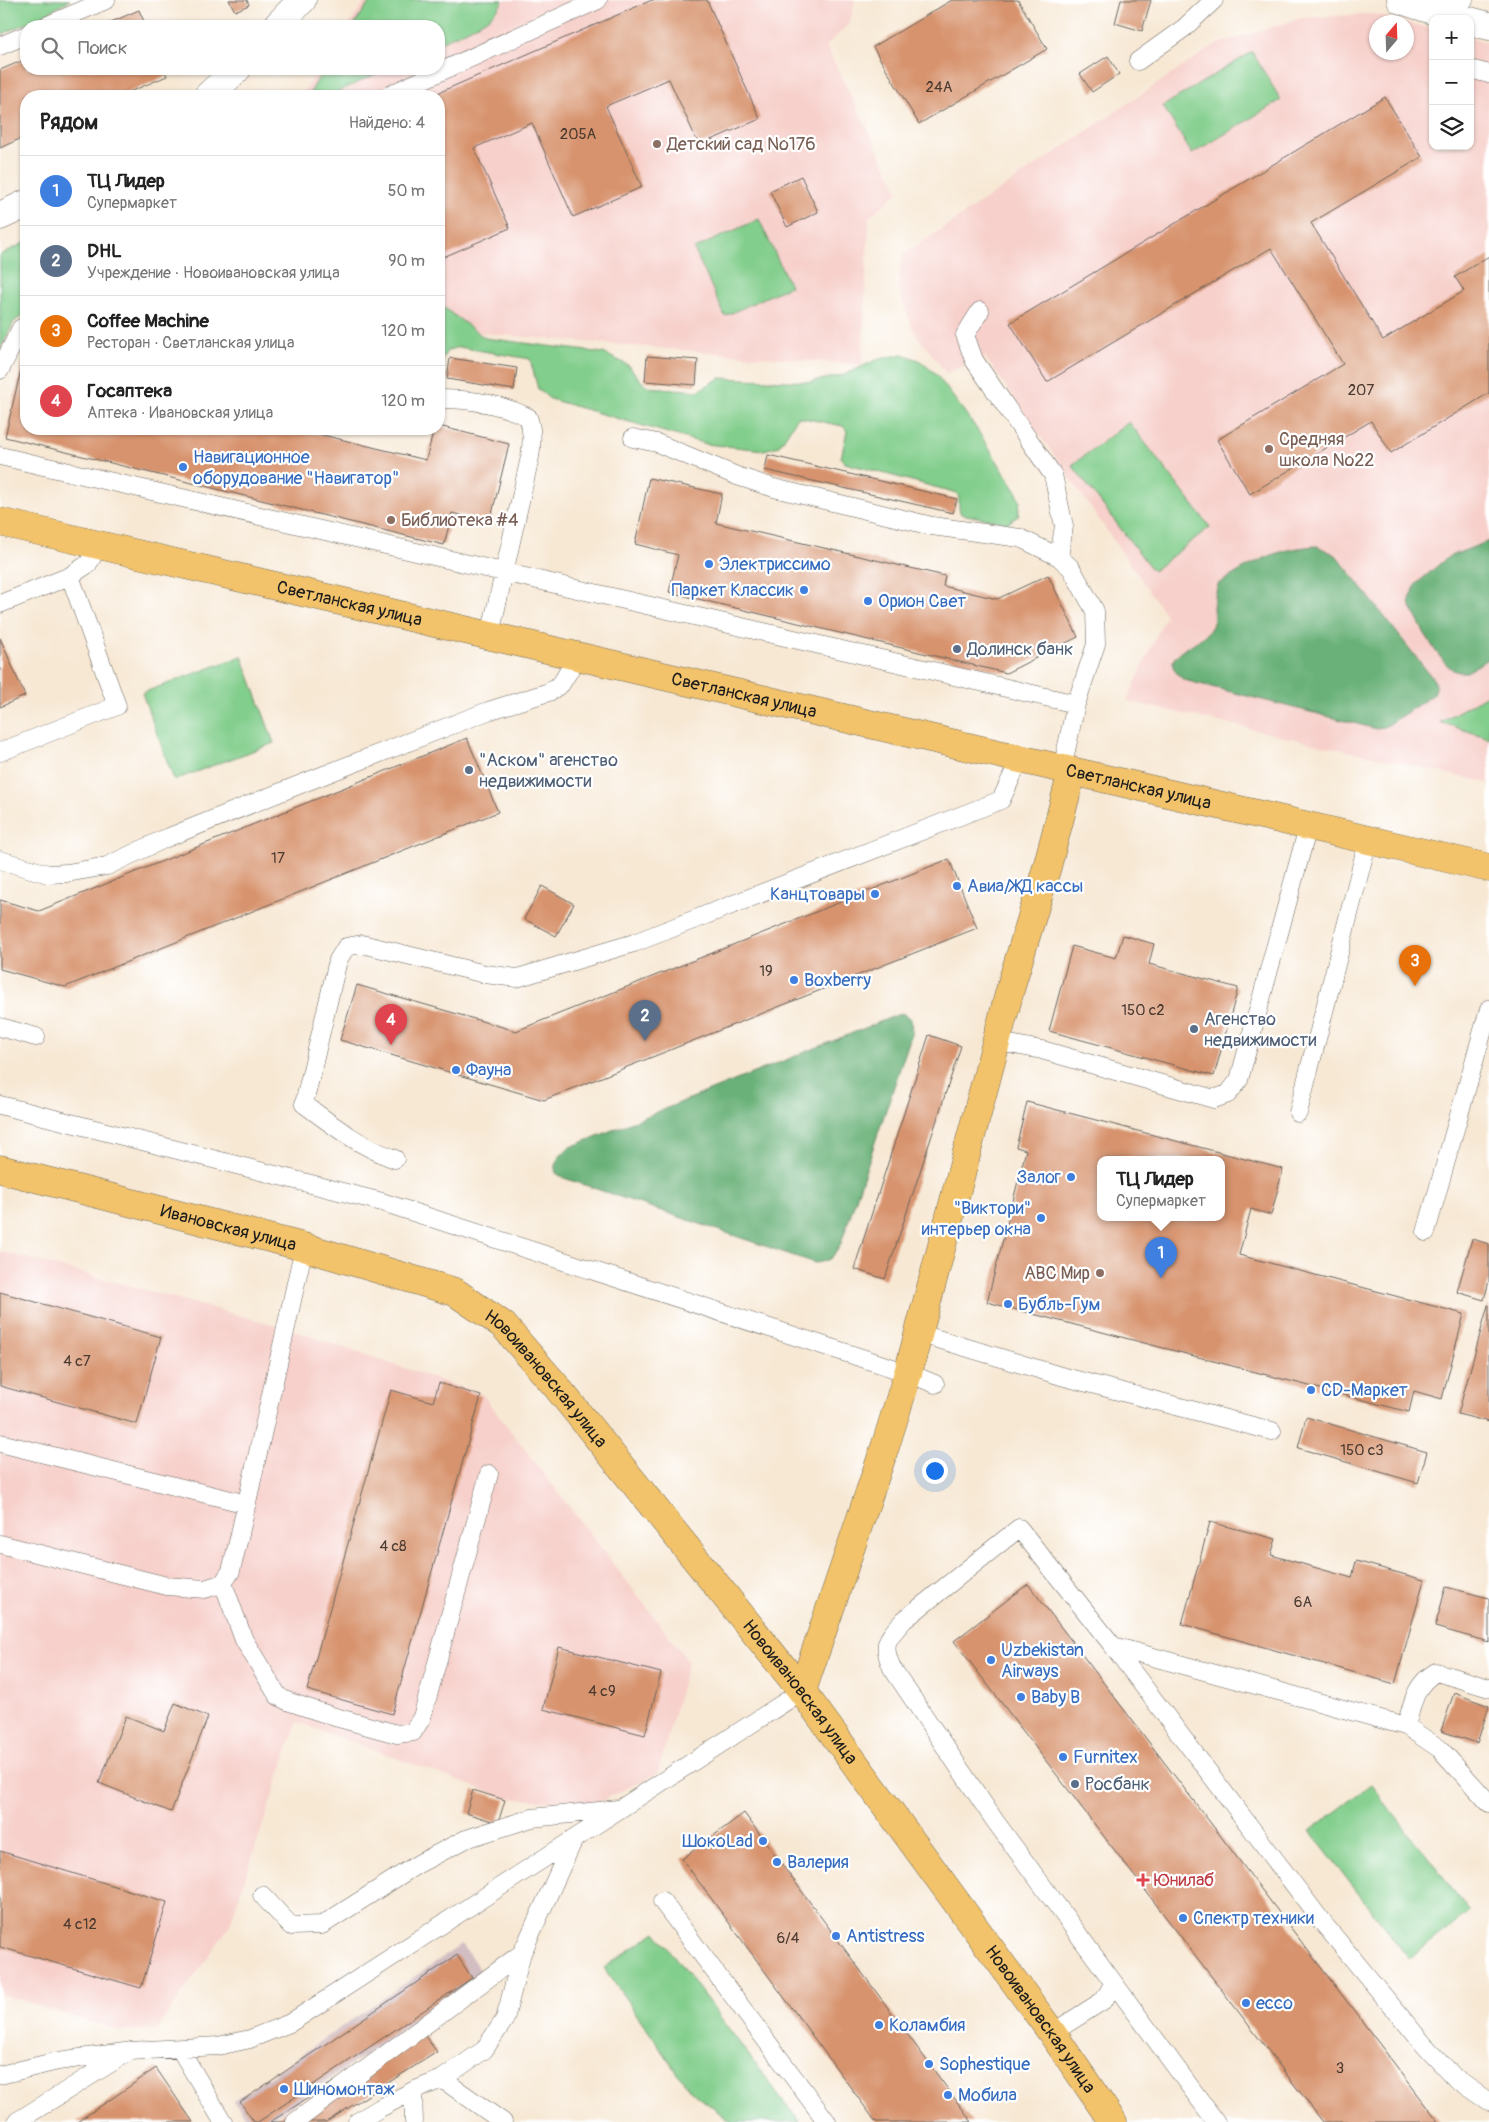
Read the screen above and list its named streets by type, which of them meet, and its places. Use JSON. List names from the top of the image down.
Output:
{
  "streets": {
    "main road": ["Светланская улица", "Ивановская улица", "Новоивановская улица"]
  },
  "crossings": [
    ["Ивановская улица", "Новоивановская улица"]
  ],
  "places": {
    "other": [
      "Детский сад №176",
      "Средняя школа №22",
      "Навигационное оборудование \"Навигатор\"",
      "Библиотека #4",
      "Электриссимо",
      "Паркет Классик",
      "Орион Свет",
      "Долинск банк",
      "\"Аском\" агенство недвижимости",
      "Авиа/ЖД кассы",
      "Канцтовары",
      "Boxberry",
      "Агенство недвижимости",
      "Фауна",
      "Залог",
      "\"Виктори\" интерьер окна",
      "ABC Мир",
      "Бубль-Гум",
      "CD-Маркет",
      "Uzbekistan Airways",
      "Baby B",
      "Furnitex",
      "Росбанк",
      "ШокоLad",
      "Валерия",
      "Спектр техники",
      "Antistress",
      "ecco",
      "Коламбия",
      "Sophestique",
      "Шиномонтаж",
      "Мобила"
    ],
    "health": ["Юнилаб"]
  },
  "house_numbers": [
    "24А",
    "205А",
    "207",
    "17",
    "19",
    "150 с2",
    "4 с7",
    "150 с3",
    "4 с8",
    "6А",
    "4 с9",
    "4 с12",
    "6/4",
    "3"
  ],
  "north": "top",
  "page": {
    "map_buttons": ["+", "−"],
    "search": "Поиск",
    "heading": ["Рядом", "Найдено: 4"],
    "list": [
      {
        "mark": "1",
        "name": "ТЦ Лидер",
        "note": "Супермаркет",
        "value": "50 m"
      },
      {
        "mark": "2",
        "name": "DHL",
        "note": "Учреждение · Новоивановская улица",
        "value": "90 m"
      },
      {
        "mark": "3",
        "name": "Coffee Machine",
        "note": "Ресторан · Светланская улица",
        "value": "120 m"
      },
      {
        "mark": "4",
        "name": "Госаптека",
        "note": "Аптека · Ивановская улица",
        "value": "120 m"
      }
    ],
    "pins": [
      "3",
      "2",
      "4",
      "1"
    ],
    "popup": ["ТЦ Лидер", "Супермаркет"]
  }
}
